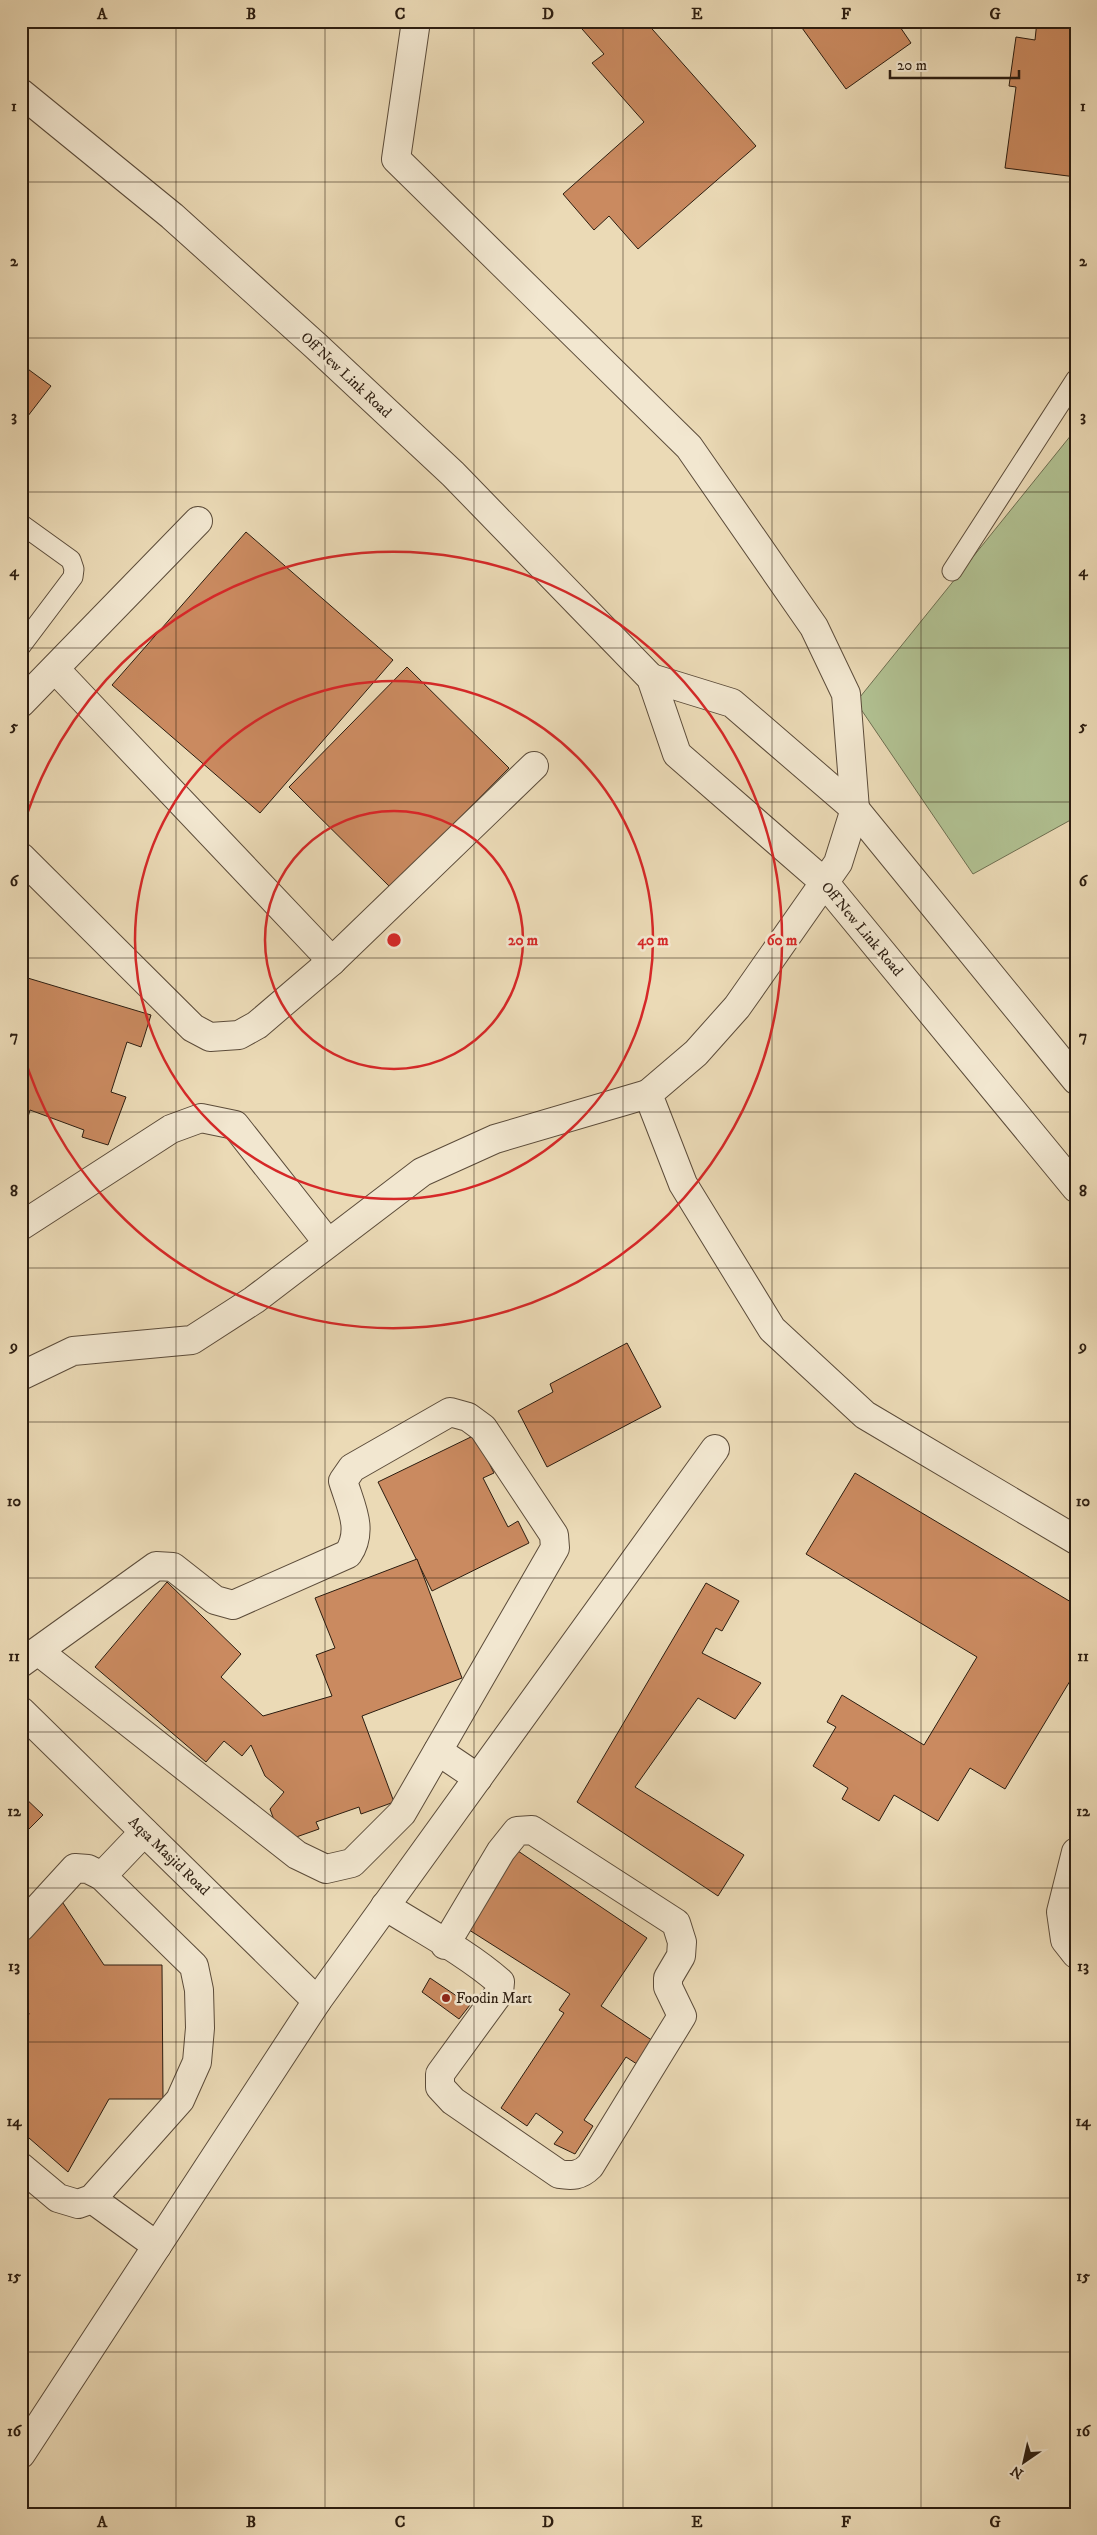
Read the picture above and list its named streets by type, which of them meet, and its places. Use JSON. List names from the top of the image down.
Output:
{
  "streets": {
    "street": ["Off New Link Road", "Aqsa Masjid Road"]
  },
  "places": ["Foodin Mart"],
  "scale_bar": "20 m",
  "north": "bottom left",
  "grid": {
    "columns": [
      "A",
      "B",
      "C",
      "D",
      "E",
      "F",
      "G"
    ],
    "rows": [
      "1",
      "2",
      "3",
      "4",
      "5",
      "6",
      "7",
      "8",
      "9",
      "10",
      "11",
      "12",
      "13",
      "14",
      "15",
      "16"
    ]
  },
  "rings": ["20 m", "40 m", "60 m"]
}
